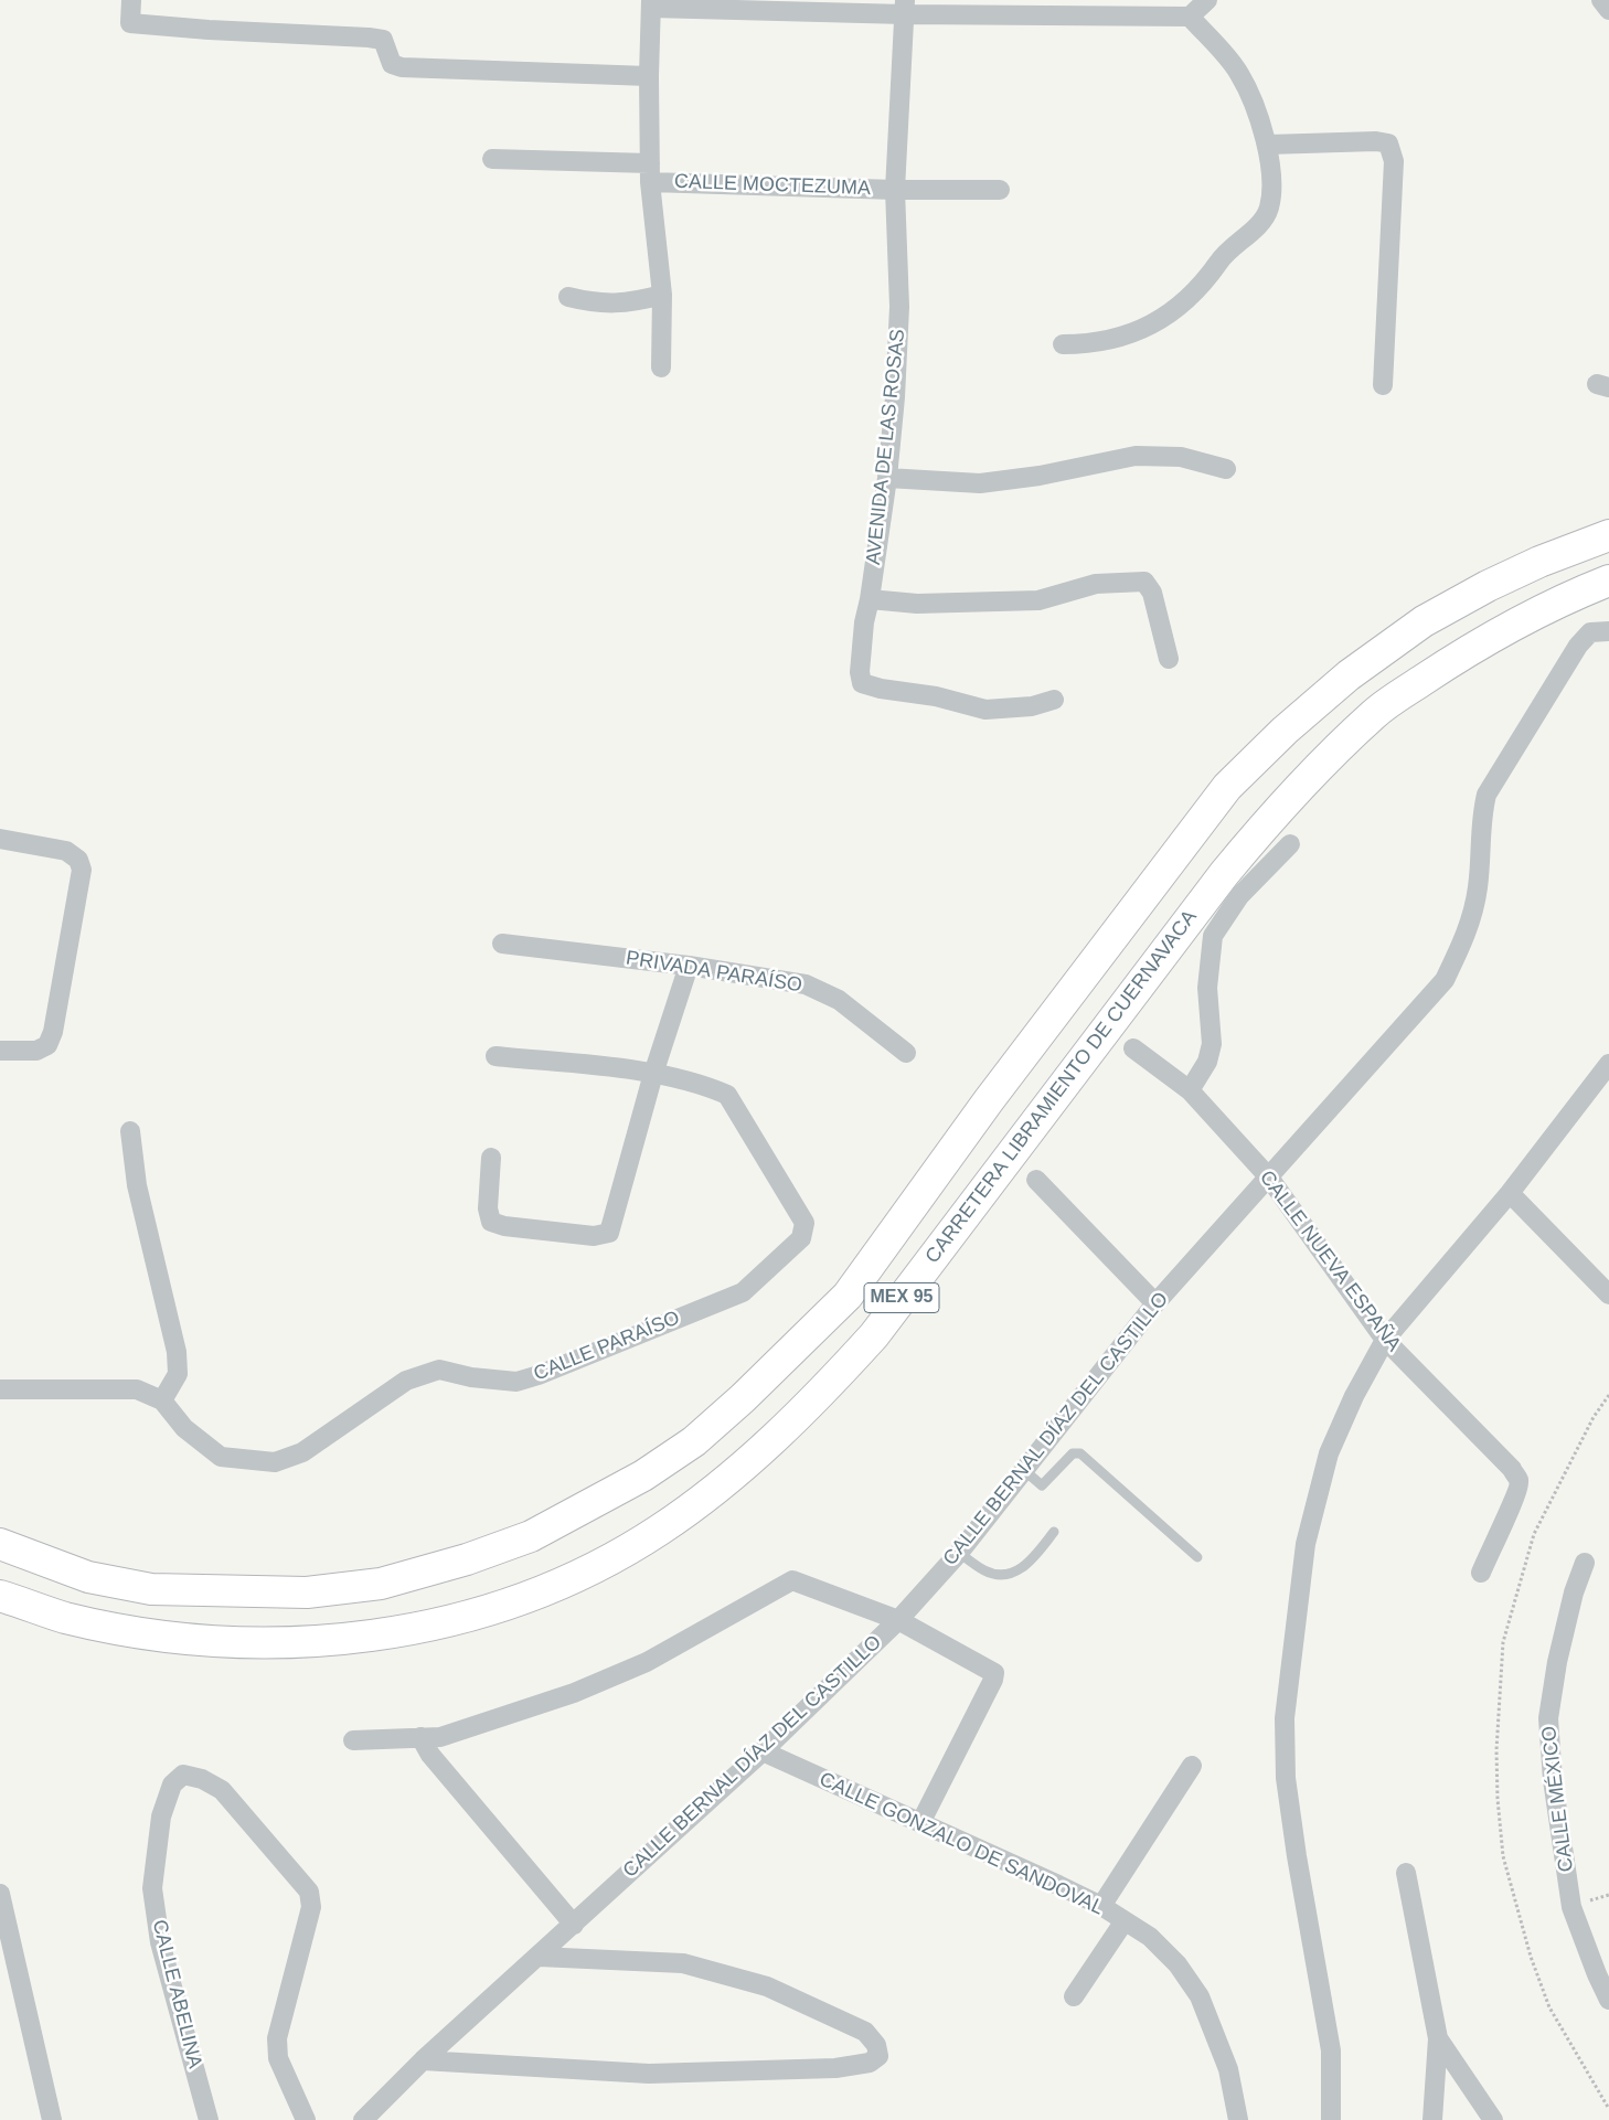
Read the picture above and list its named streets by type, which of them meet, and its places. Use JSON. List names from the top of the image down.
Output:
{
  "streets": {
    "highway": ["CARRETERA LIBRAMIENTO DE CUERNAVACA", "MEX 95"],
    "street": [
      "CALLE MOCTEZUMA",
      "AVENIDA DE LAS ROSAS",
      "PRIVADA PARAÍSO",
      "CALLE NUEVA ESPAÑA",
      "CALLE PARAÍSO",
      "CALLE BERNAL DÍAZ DEL CASTILLO",
      "CALLE MÉXICO",
      "CALLE GONZALO DE SANDOVAL",
      "CALLE ABELINA"
    ]
  },
  "crossings": [
    ["CALLE MOCTEZUMA", "AVENIDA DE LAS ROSAS"],
    ["CALLE NUEVA ESPAÑA", "CALLE BERNAL DÍAZ DEL CASTILLO"],
    ["CALLE BERNAL DÍAZ DEL CASTILLO", "CALLE GONZALO DE SANDOVAL"]
  ]
}
